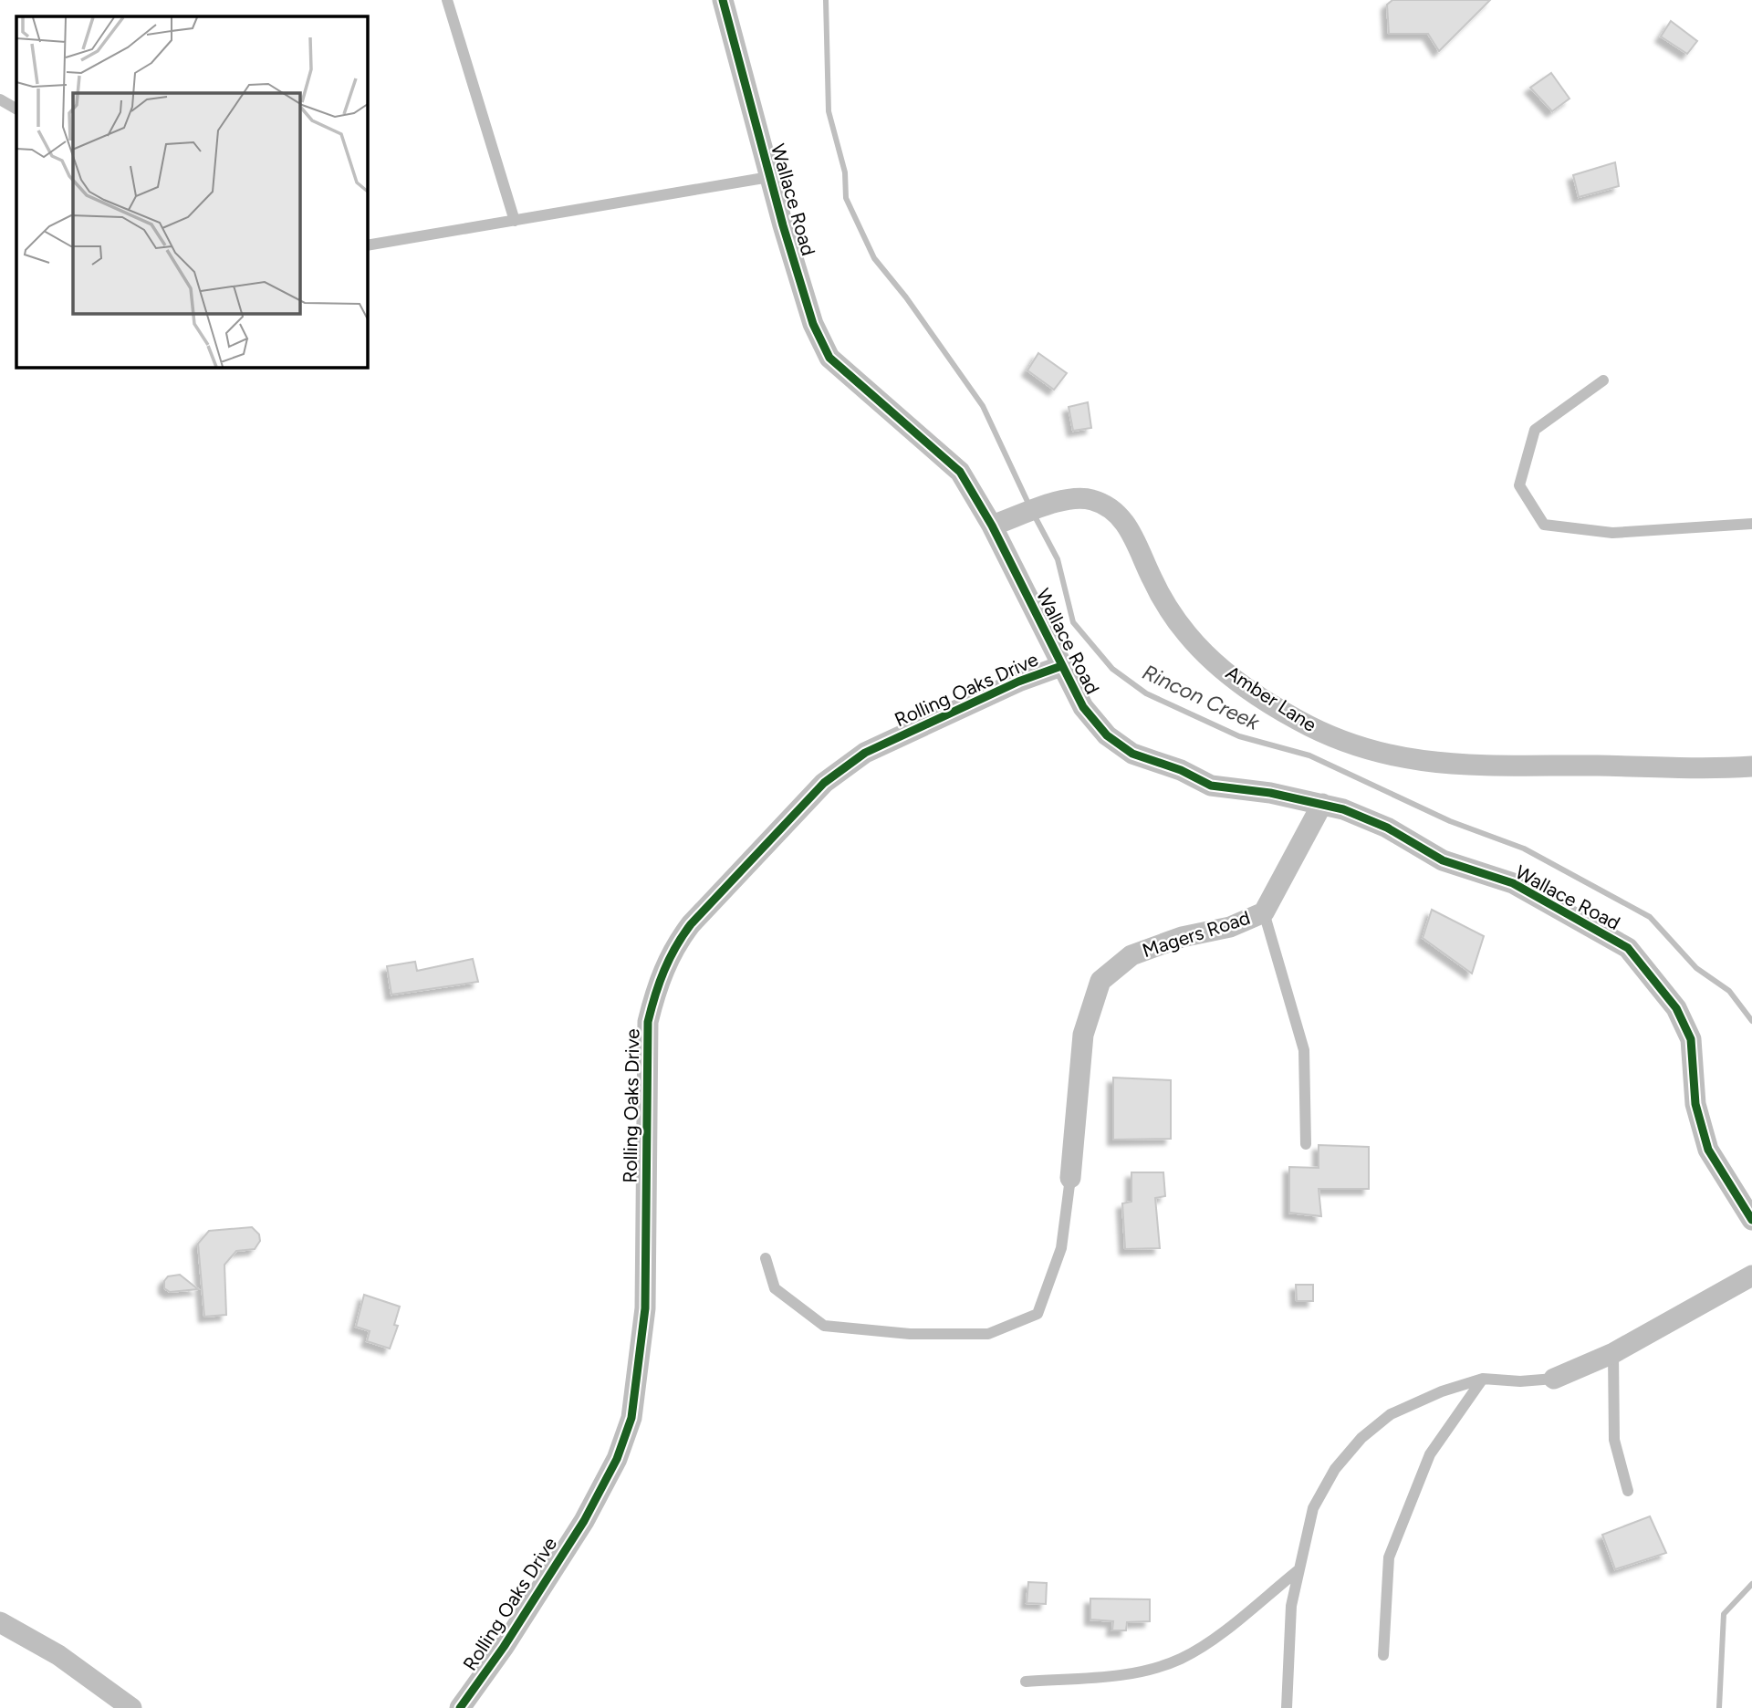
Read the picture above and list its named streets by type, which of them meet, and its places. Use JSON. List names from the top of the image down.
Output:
{
  "streets": {
    "street": [
      "Wallace Road",
      "Rolling Oaks Drive",
      "Amber Lane",
      "Magers Road"
    ]
  },
  "crossings": [
    ["Wallace Road", "Rolling Oaks Drive"],
    ["Wallace Road", "Amber Lane"],
    ["Wallace Road", "Magers Road"]
  ],
  "water": ["Rincon Creek"]
}
